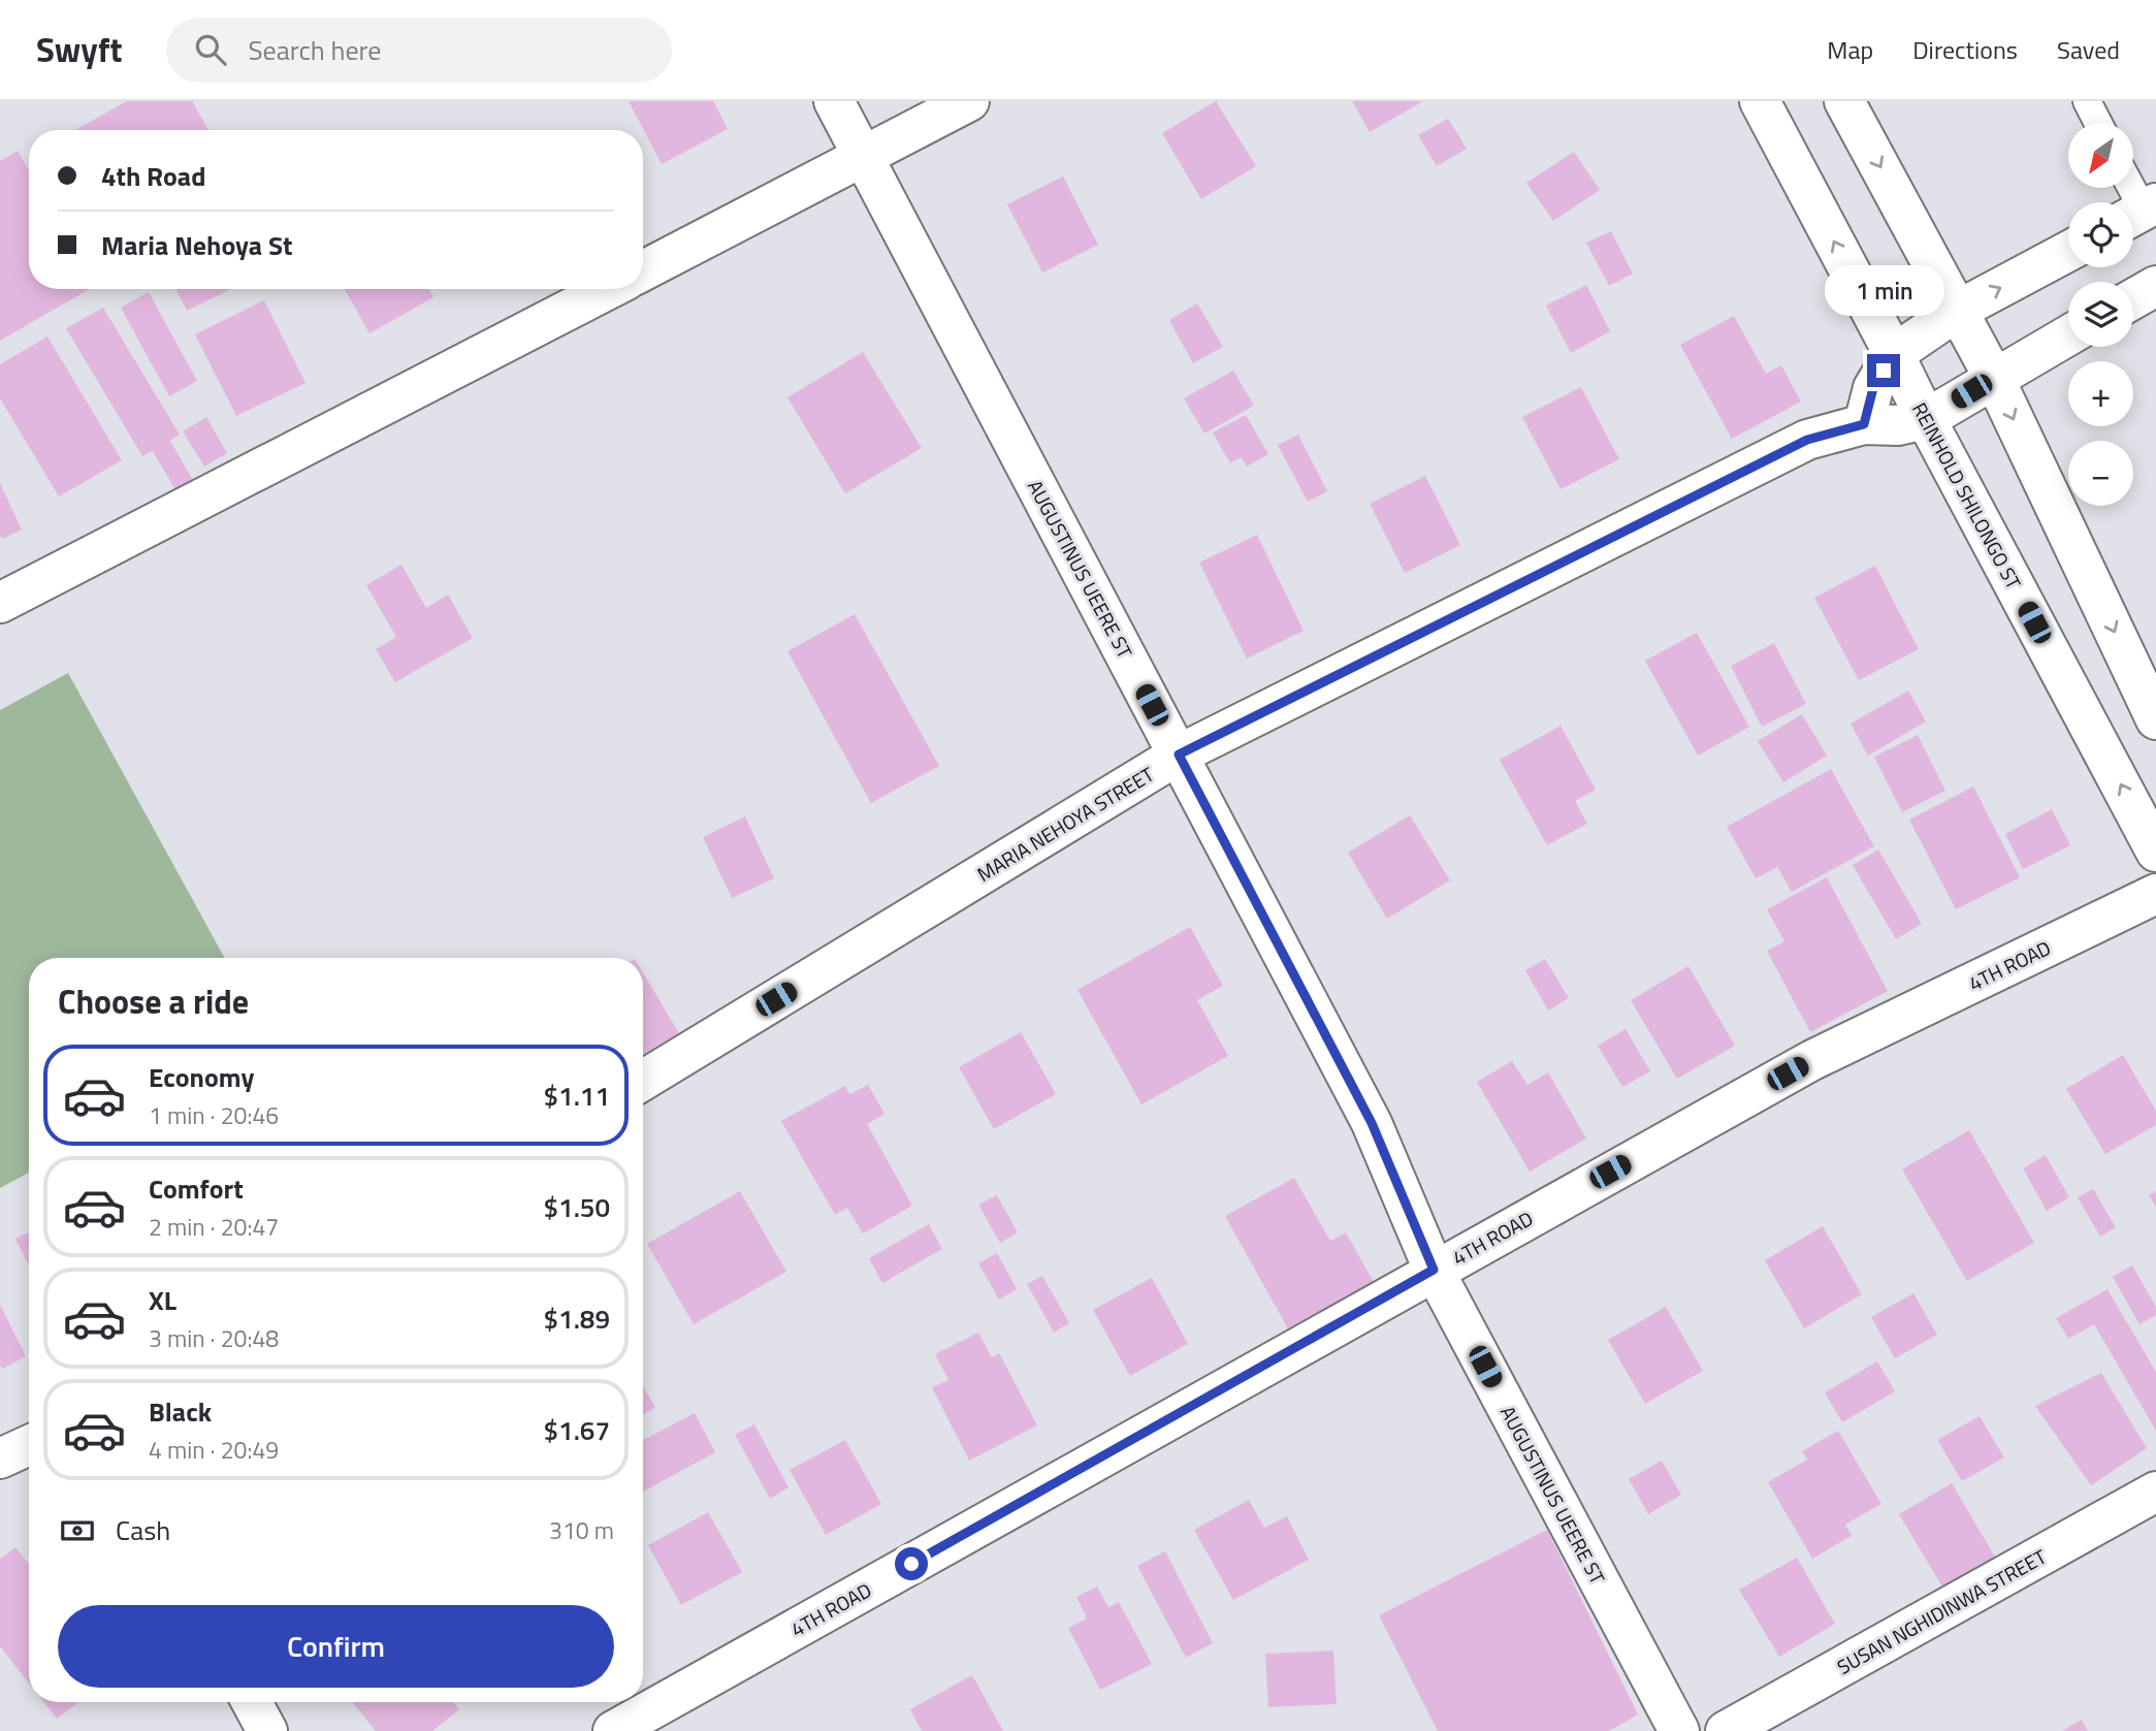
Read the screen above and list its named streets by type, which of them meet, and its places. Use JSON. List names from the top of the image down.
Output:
{
  "streets": {
    "street": [
      "REINHOLD SHILONGO ST",
      "AUGUSTINUS UEERE ST",
      "MARIA NEHOYA STREET",
      "4TH ROAD",
      "SUSAN NGHIDINWA STREET"
    ]
  },
  "crossings": [
    ["REINHOLD SHILONGO ST", "MARIA NEHOYA STREET"],
    ["AUGUSTINUS UEERE ST", "MARIA NEHOYA STREET"],
    ["AUGUSTINUS UEERE ST", "4TH ROAD"]
  ],
  "north": "bottom left",
  "page": {
    "header": "Swyft",
    "search": "Search here",
    "nav": ["Map", "Directions", "Saved"],
    "map_buttons": ["+", "−"],
    "banner": ["4th Road", "Maria Nehoya St"],
    "bubble": "1 min",
    "heading": "Choose a ride",
    "list": [
      {
        "name": "Economy",
        "note": "1 min · 20:46",
        "value": "$1.11"
      },
      {
        "name": "Comfort",
        "note": "2 min · 20:47",
        "value": "$1.50"
      },
      {
        "name": "XL",
        "note": "3 min · 20:48",
        "value": "$1.89"
      },
      {
        "name": "Black",
        "note": "4 min · 20:49",
        "value": "$1.67"
      }
    ],
    "pay": ["Cash", "310 m"],
    "buttons": "Confirm"
  }
}
